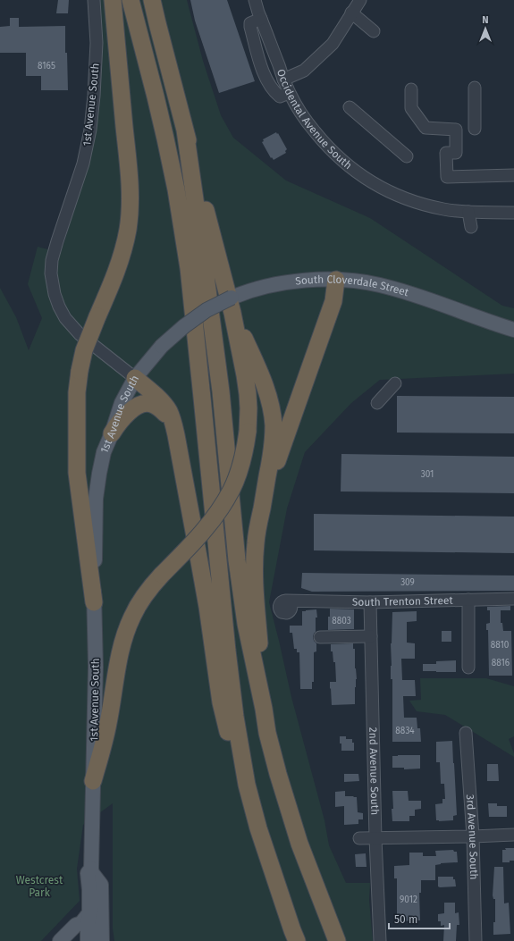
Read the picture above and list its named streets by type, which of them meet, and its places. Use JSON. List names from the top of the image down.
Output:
{
  "streets": {
    "main road": ["1st Avenue South", "South Cloverdale Street"],
    "street": [
      "Occidental Avenue South",
      "South Trenton Street",
      "2nd Avenue South",
      "3rd Avenue South"
    ]
  },
  "crossings": [
    ["1st Avenue South", "South Cloverdale Street"],
    ["South Trenton Street", "2nd Avenue South"]
  ],
  "parks": ["Westcrest Park"],
  "house_numbers": [
    "8165",
    "301",
    "309",
    "8803",
    "8810",
    "8816",
    "8834",
    "9012"
  ],
  "scale_bar": "50 m",
  "north": "top"
}
